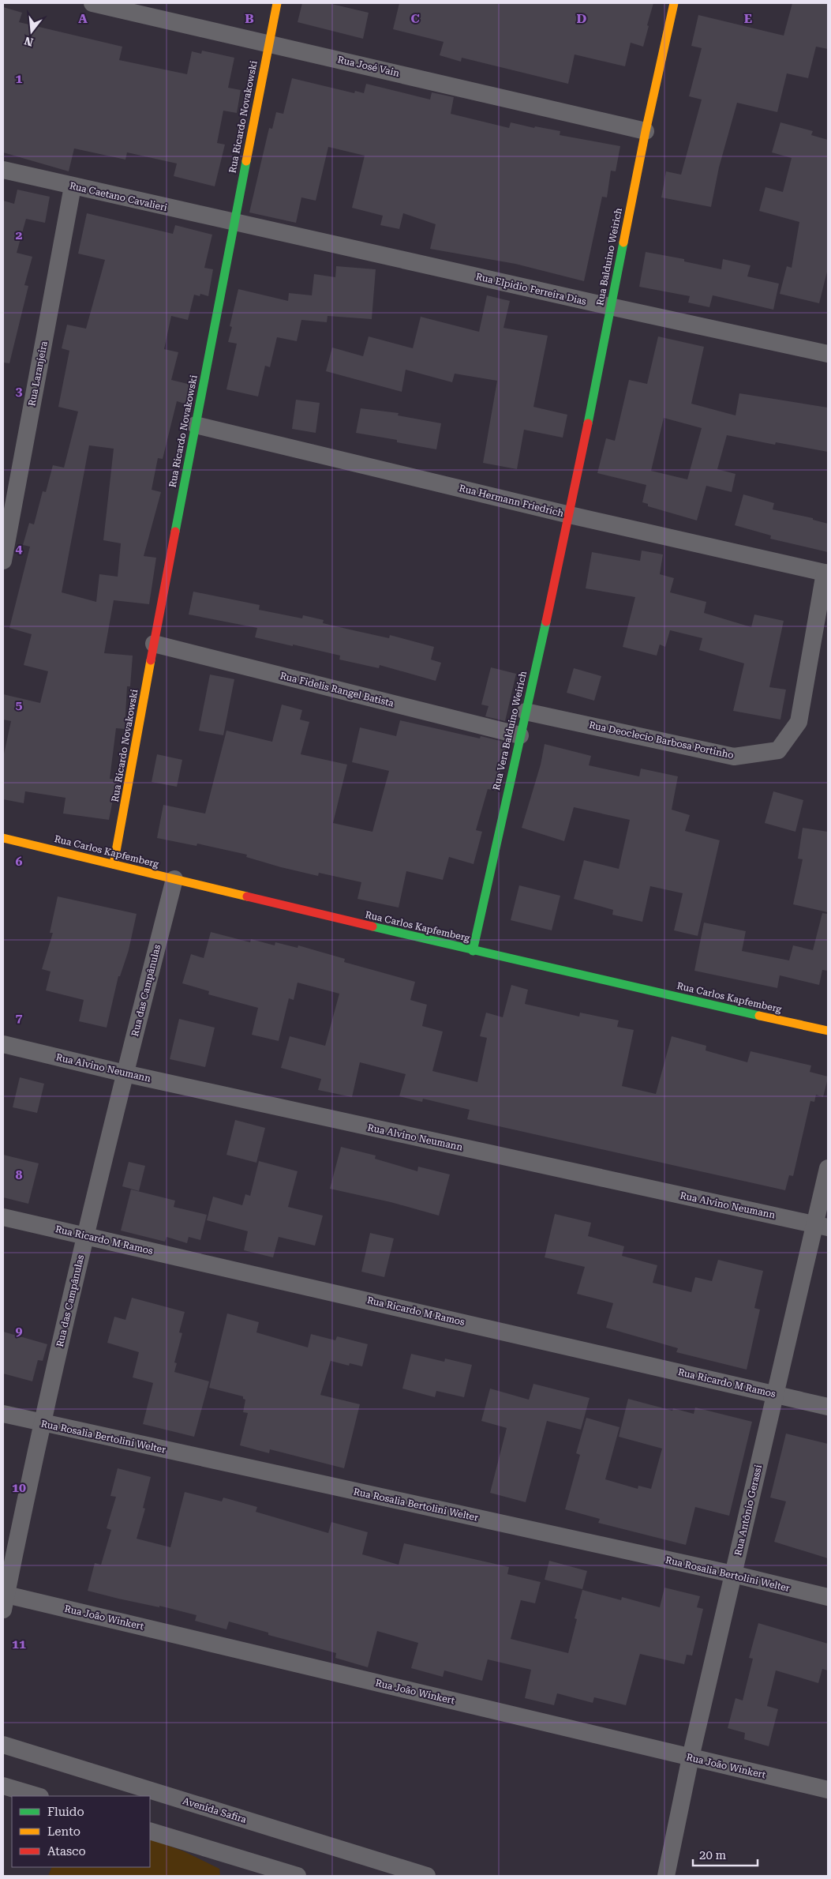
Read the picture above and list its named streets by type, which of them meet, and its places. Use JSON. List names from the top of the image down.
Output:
{
  "streets": {
    "street": [
      "Rua José Vain",
      "Rua Ricardo Novakowski",
      "Rua Caetano Cavalieri",
      "Rua Balduino Weirich",
      "Rua Elpidio Ferreira Dias",
      "Rua Laranjeira",
      "Rua Hermann Friedrich",
      "Rua Fidelis Rangel Batista",
      "Rua Vera Balduino Weirich",
      "Rua Deoclecio Barbosa Portinho",
      "Rua Carlos Kapfemberg",
      "Rua das Campânulas",
      "Rua Alvino Neumann",
      "Rua Ricardo M Ramos",
      "Rua Rosalia Bertolini Welter",
      "Rua Antônio Gerassi",
      "Rua João Winkert",
      "Avenida Safira"
    ]
  },
  "crossings": [
    ["Rua José Vain", "Rua Ricardo Novakowski"],
    ["Rua José Vain", "Rua Balduino Weirich"],
    ["Rua Ricardo Novakowski", "Rua Caetano Cavalieri"],
    ["Rua Ricardo Novakowski", "Rua Elpidio Ferreira Dias"],
    ["Rua Ricardo Novakowski", "Rua Hermann Friedrich"],
    ["Rua Ricardo Novakowski", "Rua Fidelis Rangel Batista"],
    ["Rua Ricardo Novakowski", "Rua Carlos Kapfemberg"],
    ["Rua Caetano Cavalieri", "Rua Elpidio Ferreira Dias"],
    ["Rua Caetano Cavalieri", "Rua Laranjeira"],
    ["Rua Balduino Weirich", "Rua Elpidio Ferreira Dias"],
    ["Rua Balduino Weirich", "Rua Hermann Friedrich"],
    ["Rua Balduino Weirich", "Rua Vera Balduino Weirich"],
    ["Rua Hermann Friedrich", "Rua Vera Balduino Weirich"],
    ["Rua Hermann Friedrich", "Rua Deoclecio Barbosa Portinho"],
    ["Rua Fidelis Rangel Batista", "Rua Vera Balduino Weirich"],
    ["Rua Vera Balduino Weirich", "Rua Deoclecio Barbosa Portinho"],
    ["Rua Vera Balduino Weirich", "Rua Carlos Kapfemberg"],
    ["Rua Carlos Kapfemberg", "Rua das Campânulas"],
    ["Rua das Campânulas", "Rua Alvino Neumann"],
    ["Rua das Campânulas", "Rua Ricardo M Ramos"],
    ["Rua das Campânulas", "Rua Rosalia Bertolini Welter"],
    ["Rua das Campânulas", "Rua João Winkert"],
    ["Rua Alvino Neumann", "Rua Antônio Gerassi"],
    ["Rua Ricardo M Ramos", "Rua Antônio Gerassi"],
    ["Rua Rosalia Bertolini Welter", "Rua Antônio Gerassi"],
    ["Rua Antônio Gerassi", "Rua João Winkert"]
  ],
  "legend": ["Fluido", "Lento", "Atasco"],
  "scale_bar": "20 m",
  "north": "bottom",
  "grid": {
    "columns": [
      "A",
      "B",
      "C",
      "D",
      "E"
    ],
    "rows": [
      "1",
      "2",
      "3",
      "4",
      "5",
      "6",
      "7",
      "8",
      "9",
      "10",
      "11"
    ]
  }
}
